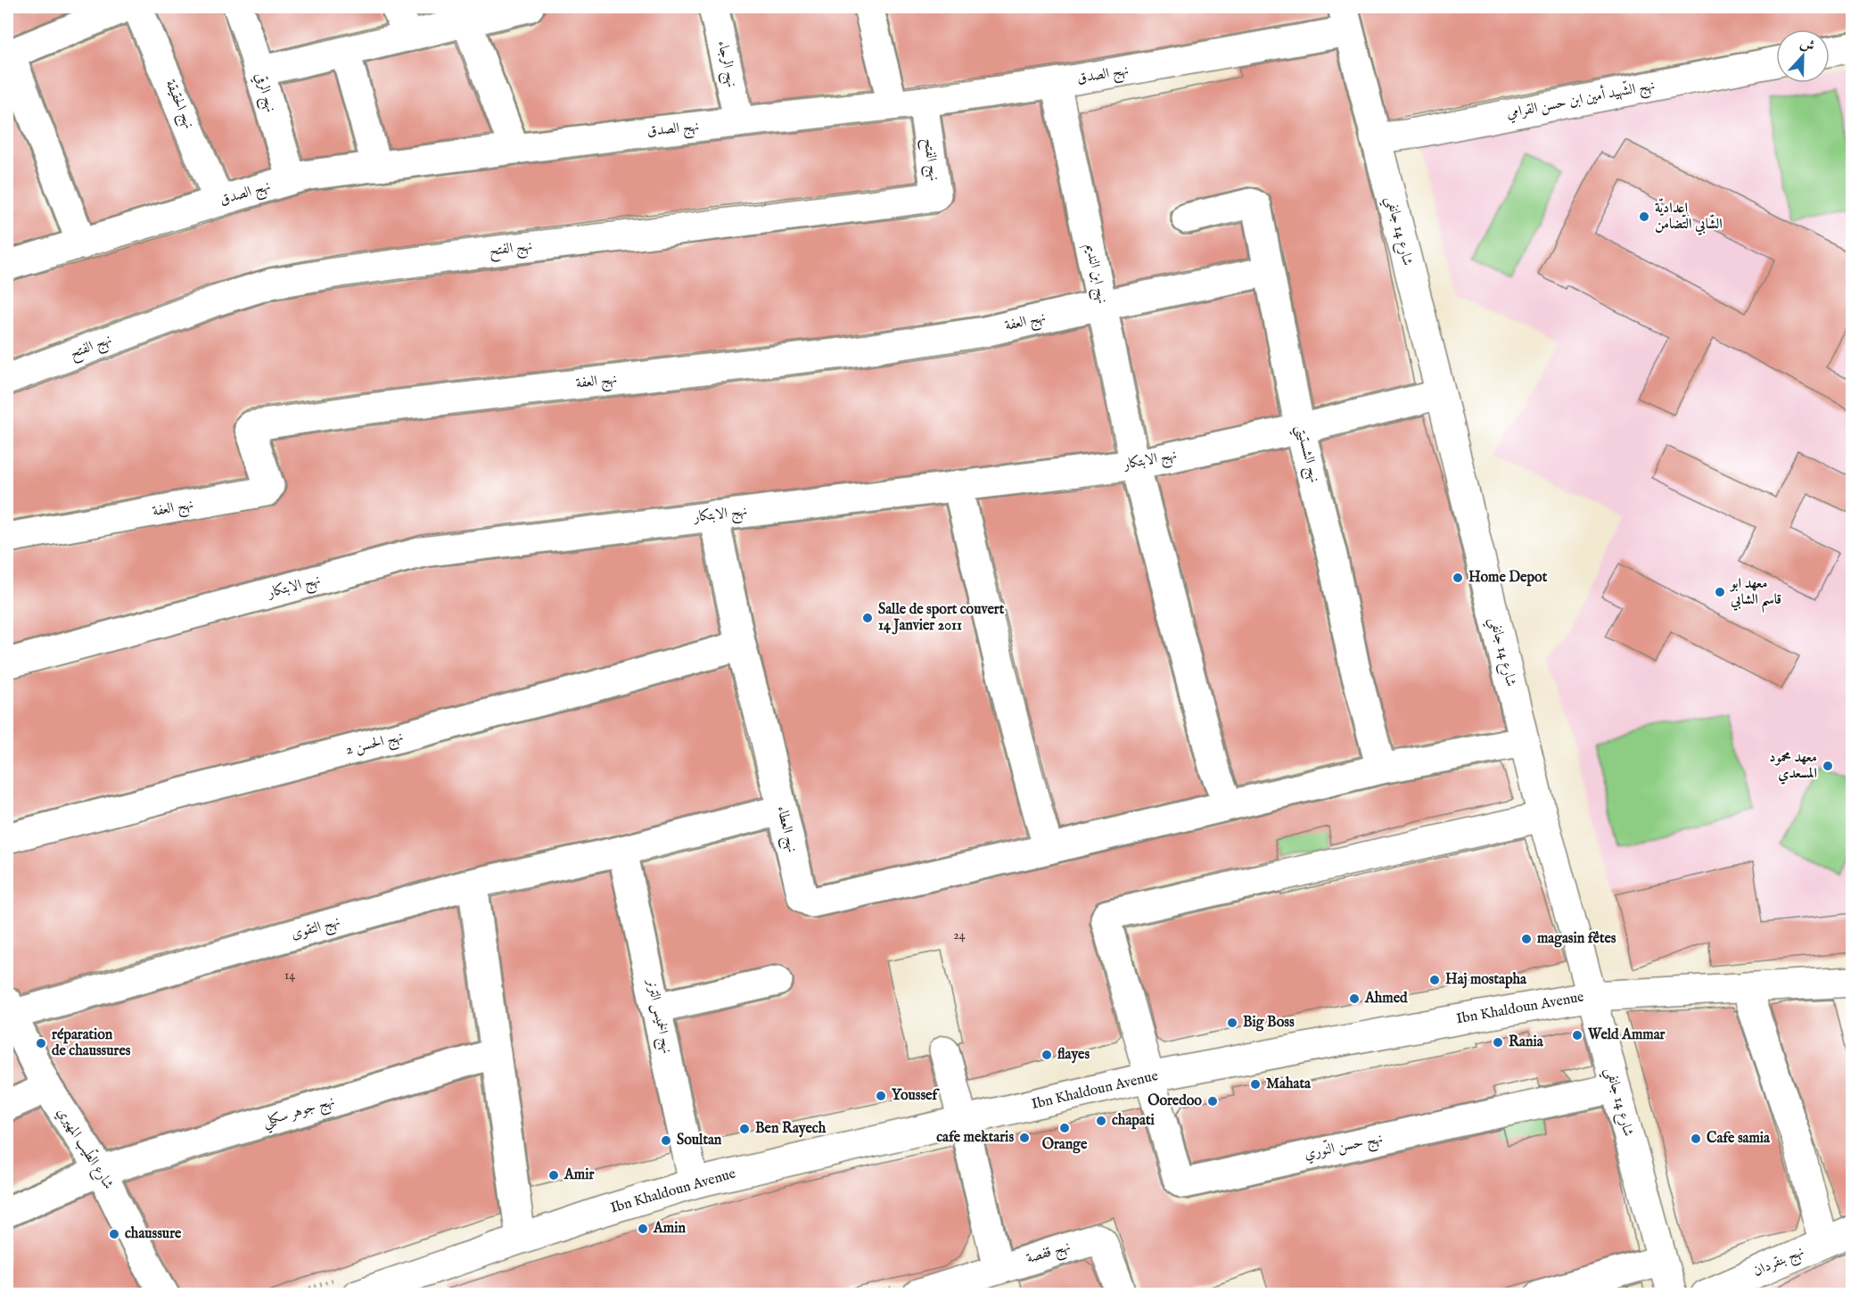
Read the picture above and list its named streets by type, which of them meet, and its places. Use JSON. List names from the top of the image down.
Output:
{
  "streets": {
    "street": [
      "نهج الرجاء",
      "نهج الصدق",
      "نهج الرقي",
      "نهج الشّهيد أمين ابن حسن القرامي",
      "نهج الحقيقة",
      "نهج الفتح",
      "شارع 14 جانفي",
      "نهج ابن النديم",
      "نهج العفة",
      "نهج الشستيتي",
      "نهج الابتكار",
      "نهج الحسن 2",
      "نهج العطاء",
      "نهج التقوى",
      "Ibn Khaldoun Avenue",
      "نهج الخميس الترنر",
      "نهج جوهر سكيلي",
      "نهج حسن النّوري",
      "شارع الطّيب المهيري",
      "نهج قفصة",
      "نهج بنقردان"
    ]
  },
  "crossings": [
    ["نهج الرجاء", "نهج الصدق"],
    ["نهج الصدق", "نهج الرقي"],
    ["نهج الصدق", "نهج الحقيقة"],
    ["نهج الصدق", "نهج الفتح"],
    ["نهج الصدق", "شارع 14 جانفي"],
    ["نهج الصدق", "نهج ابن النديم"],
    ["نهج الشّهيد أمين ابن حسن القرامي", "شارع 14 جانفي"],
    ["شارع 14 جانفي", "نهج الابتكار"],
    ["شارع 14 جانفي", "نهج العطاء"],
    ["شارع 14 جانفي", "Ibn Khaldoun Avenue"],
    ["شارع 14 جانفي", "نهج حسن النّوري"],
    ["نهج ابن النديم", "نهج العفة"],
    ["نهج ابن النديم", "نهج الابتكار"],
    ["نهج ابن النديم", "نهج العطاء"],
    ["نهج العفة", "نهج الشستيتي"],
    ["نهج الشستيتي", "نهج الابتكار"],
    ["نهج الشستيتي", "نهج العطاء"],
    ["نهج الابتكار", "نهج العطاء"],
    ["نهج الحسن 2", "نهج العطاء"],
    ["نهج العطاء", "نهج التقوى"],
    ["نهج التقوى", "نهج الخميس الترنر"],
    ["نهج التقوى", "شارع الطّيب المهيري"],
    ["Ibn Khaldoun Avenue", "نهج الخميس الترنر"],
    ["Ibn Khaldoun Avenue", "نهج حسن النّوري"],
    ["نهج جوهر سكيلي", "شارع الطّيب المهيري"]
  ],
  "places": [
    "إعداديّة الشّابي التّضامن",
    "Home Depot",
    "معهد ابو قاسم الشابي",
    "Salle de sport couvert 14 Janvier 2011",
    "معهد محمود المسعدي",
    "magasin fêtes",
    "Haj mostapha",
    "Ahmed",
    "Big Boss",
    "Weld Ammar",
    "Rania",
    "réparation de chaussures",
    "flayes",
    "Mahata",
    "Youssef",
    "Ooredoo",
    "chapati",
    "Orange",
    "Ben Rayech",
    "cafe mektaris",
    "Cafe samia",
    "Soultan",
    "Amir",
    "Amin",
    "chaussure"
  ],
  "house_numbers": ["24", "14"],
  "north": "top"
}
